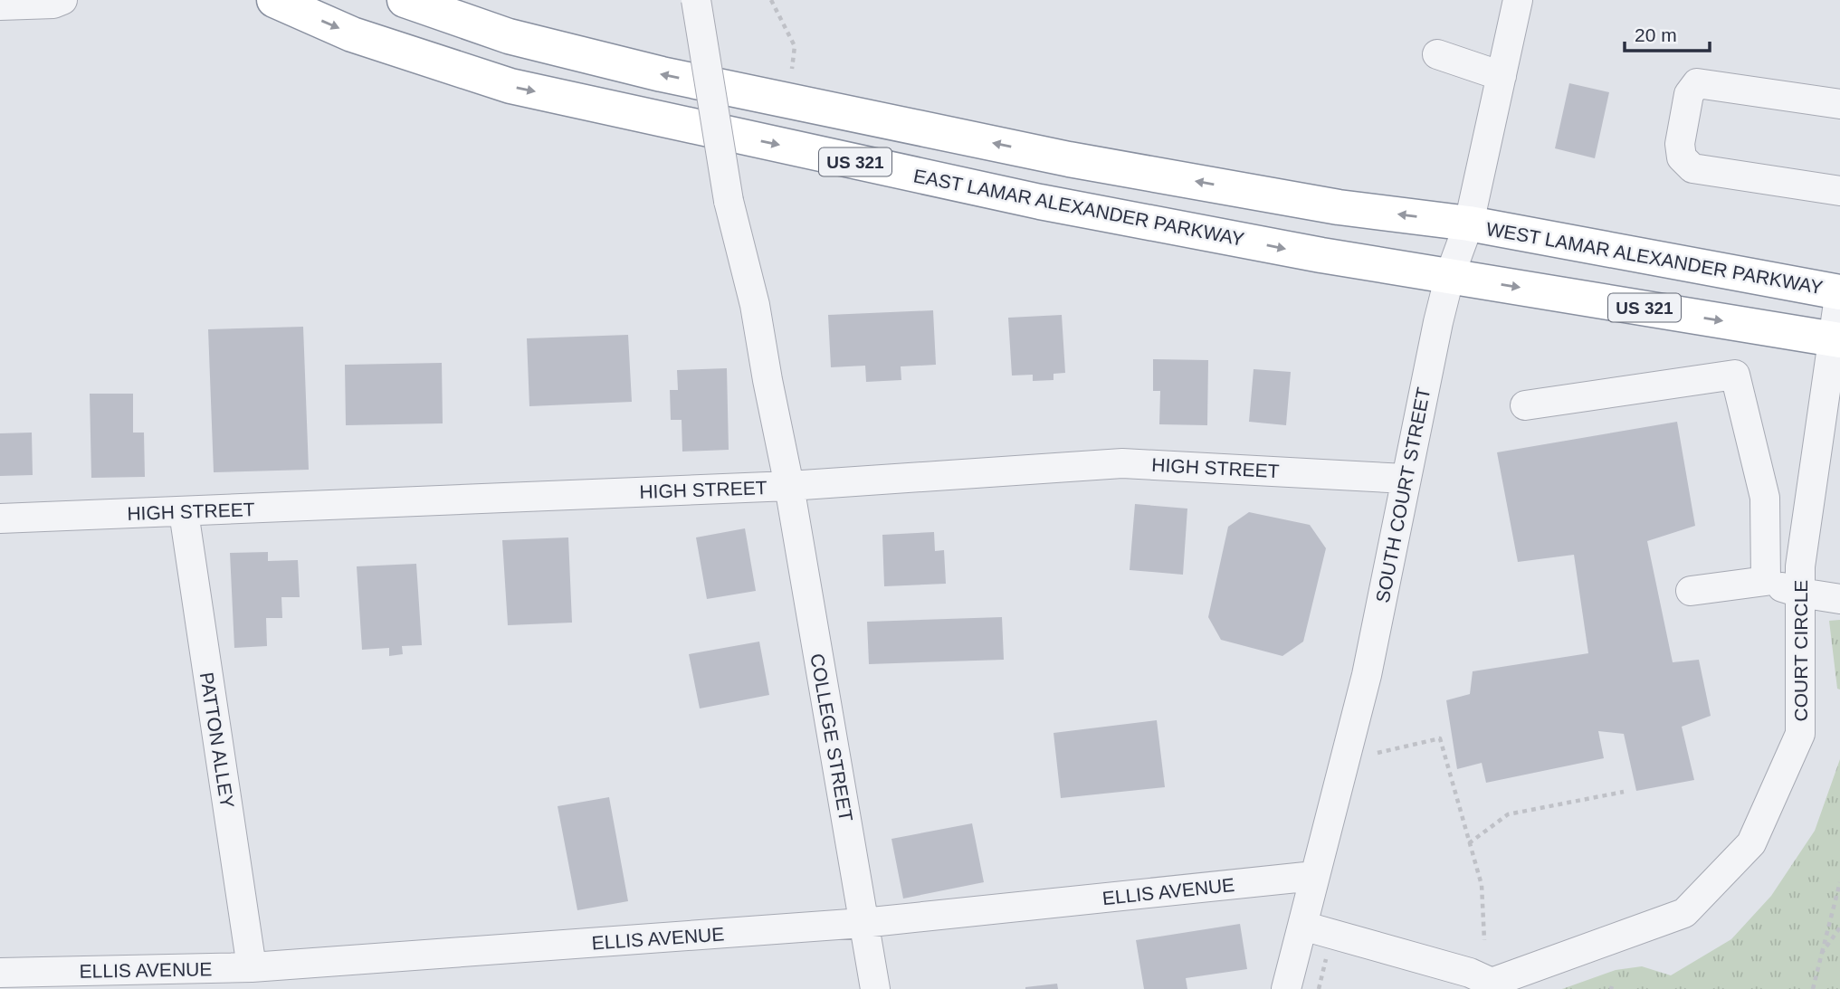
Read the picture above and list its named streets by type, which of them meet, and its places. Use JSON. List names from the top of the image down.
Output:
{
  "streets": {
    "highway": ["US 321", "EAST LAMAR ALEXANDER PARKWAY", "WEST LAMAR ALEXANDER PARKWAY"],
    "street": [
      "HIGH STREET",
      "SOUTH COURT STREET",
      "COURT CIRCLE",
      "COLLEGE STREET",
      "PATTON ALLEY",
      "ELLIS AVENUE"
    ]
  },
  "crossings": [
    ["US 321", "EAST LAMAR ALEXANDER PARKWAY"],
    ["US 321", "WEST LAMAR ALEXANDER PARKWAY"],
    ["US 321", "SOUTH COURT STREET"],
    ["US 321", "COURT CIRCLE"],
    ["EAST LAMAR ALEXANDER PARKWAY", "SOUTH COURT STREET"],
    ["WEST LAMAR ALEXANDER PARKWAY", "SOUTH COURT STREET"],
    ["WEST LAMAR ALEXANDER PARKWAY", "COURT CIRCLE"],
    ["HIGH STREET", "SOUTH COURT STREET"],
    ["HIGH STREET", "COLLEGE STREET"],
    ["HIGH STREET", "PATTON ALLEY"],
    ["SOUTH COURT STREET", "COURT CIRCLE"],
    ["SOUTH COURT STREET", "ELLIS AVENUE"],
    ["COLLEGE STREET", "ELLIS AVENUE"],
    ["PATTON ALLEY", "ELLIS AVENUE"]
  ],
  "scale_bar": "20 m"
}
